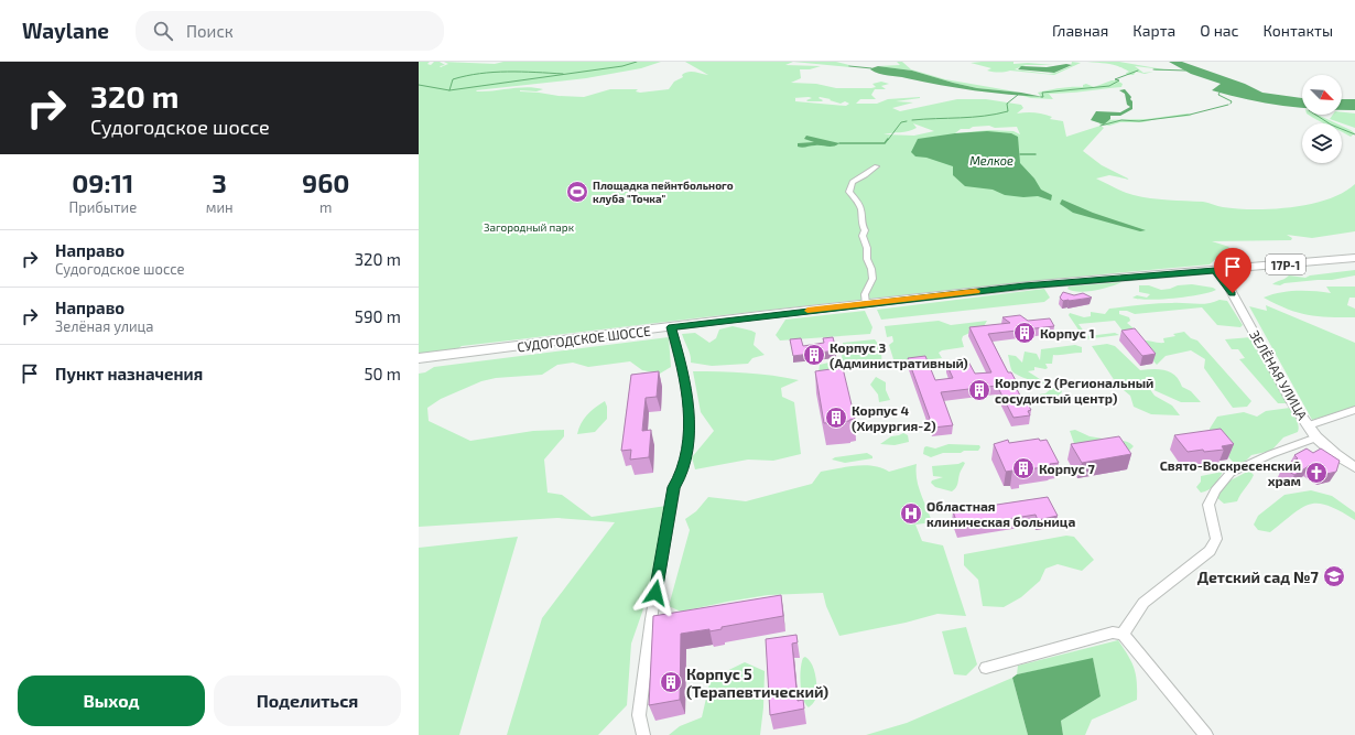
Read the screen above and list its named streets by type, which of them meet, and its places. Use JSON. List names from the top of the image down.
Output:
{
  "streets": {
    "main road": ["17Р-1", "СУДОГОДСКОЕ ШОССЕ"],
    "street": ["ЗЕЛЁНАЯ УЛИЦА"]
  },
  "crossings": [
    ["СУДОГОДСКОЕ ШОССЕ", "ЗЕЛЁНАЯ УЛИЦА"]
  ],
  "water": ["Мелкое"],
  "parks": ["Загородный парк"],
  "places": {
    "sports": ["Площадка пейнтбольного клуба \"Точка\""],
    "building": [
      "Корпус 1",
      "Корпус 3 (Административный)",
      "Корпус 2 (Региональный сосудистый центр)",
      "Корпус 4 (Хирургия-2)",
      "Корпус 7",
      "Корпус 5 (Терапевтический)"
    ],
    "church": ["Свято-Воскресенский храм"],
    "hospital": ["Областная клиническая больница"],
    "school or university": ["Детский сад №7"]
  },
  "north": "bottom right",
  "page": {
    "header": "Waylane",
    "search": "Поиск",
    "nav": [
      "Главная",
      "Карта",
      "О нас",
      "Контакты"
    ],
    "turn": ["320 m", "Судогодское шоссе"],
    "eta": [
      "09:11",
      "Прибытие",
      "3",
      "мин",
      "960",
      "m"
    ],
    "list": [
      {
        "name": "Направо",
        "note": "Судогодское шоссе",
        "value": "320 m"
      },
      {
        "name": "Направо",
        "note": "Зелёная улица",
        "value": "590 m"
      },
      {
        "name": "Пункт назначения",
        "value": "50 m"
      }
    ],
    "buttons": ["Выход", "Поделиться"]
  }
}
